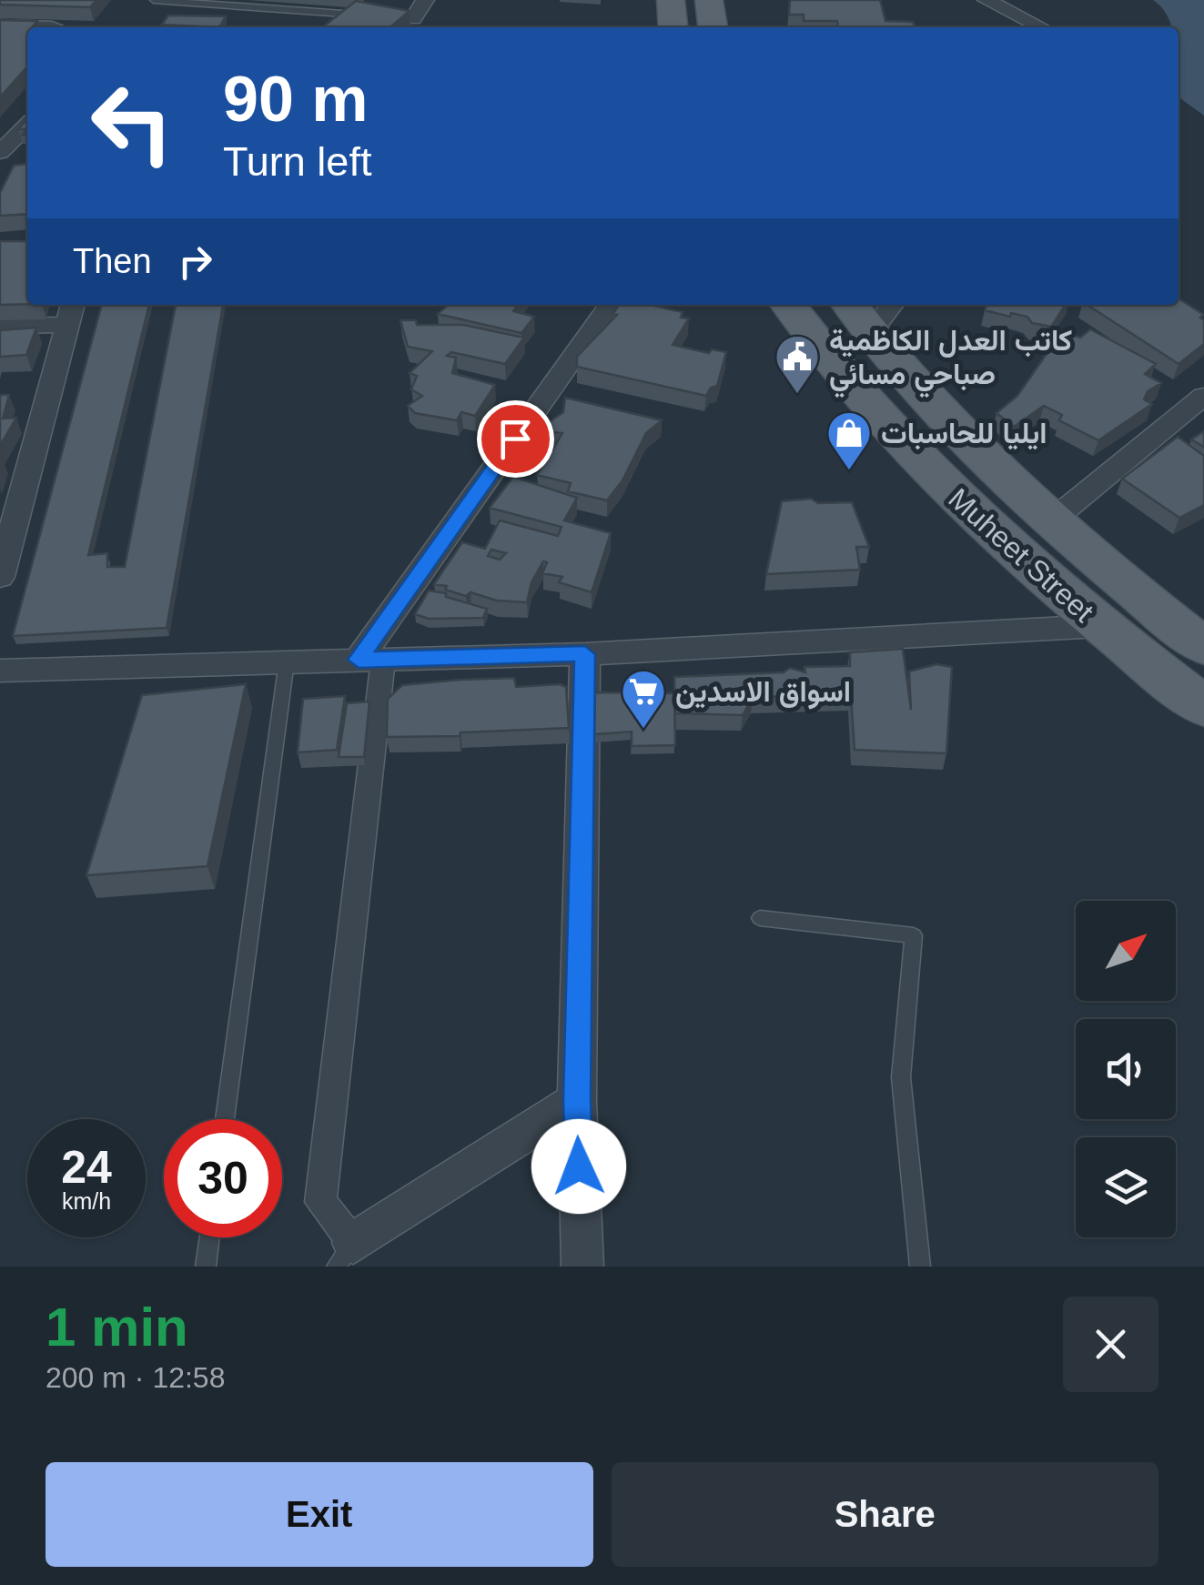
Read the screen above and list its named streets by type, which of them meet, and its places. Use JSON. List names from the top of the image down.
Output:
{
  "streets": {
    "main road": ["Muheet Street"]
  },
  "places": {
    "public building": ["كاتب العدل الكاظمية صباحي مسائي"],
    "shop": ["ايليا للحاسبات"],
    "supermarket": ["اسواق الاسدين"]
  },
  "north": "top right",
  "page": {
    "turn": ["90 m", "Turn left"],
    "then": "Then",
    "speed": "24 km/h",
    "limit": "30",
    "heading": ["1 min", "200 m · 12:58"],
    "buttons": ["Exit", "Share"]
  }
}
